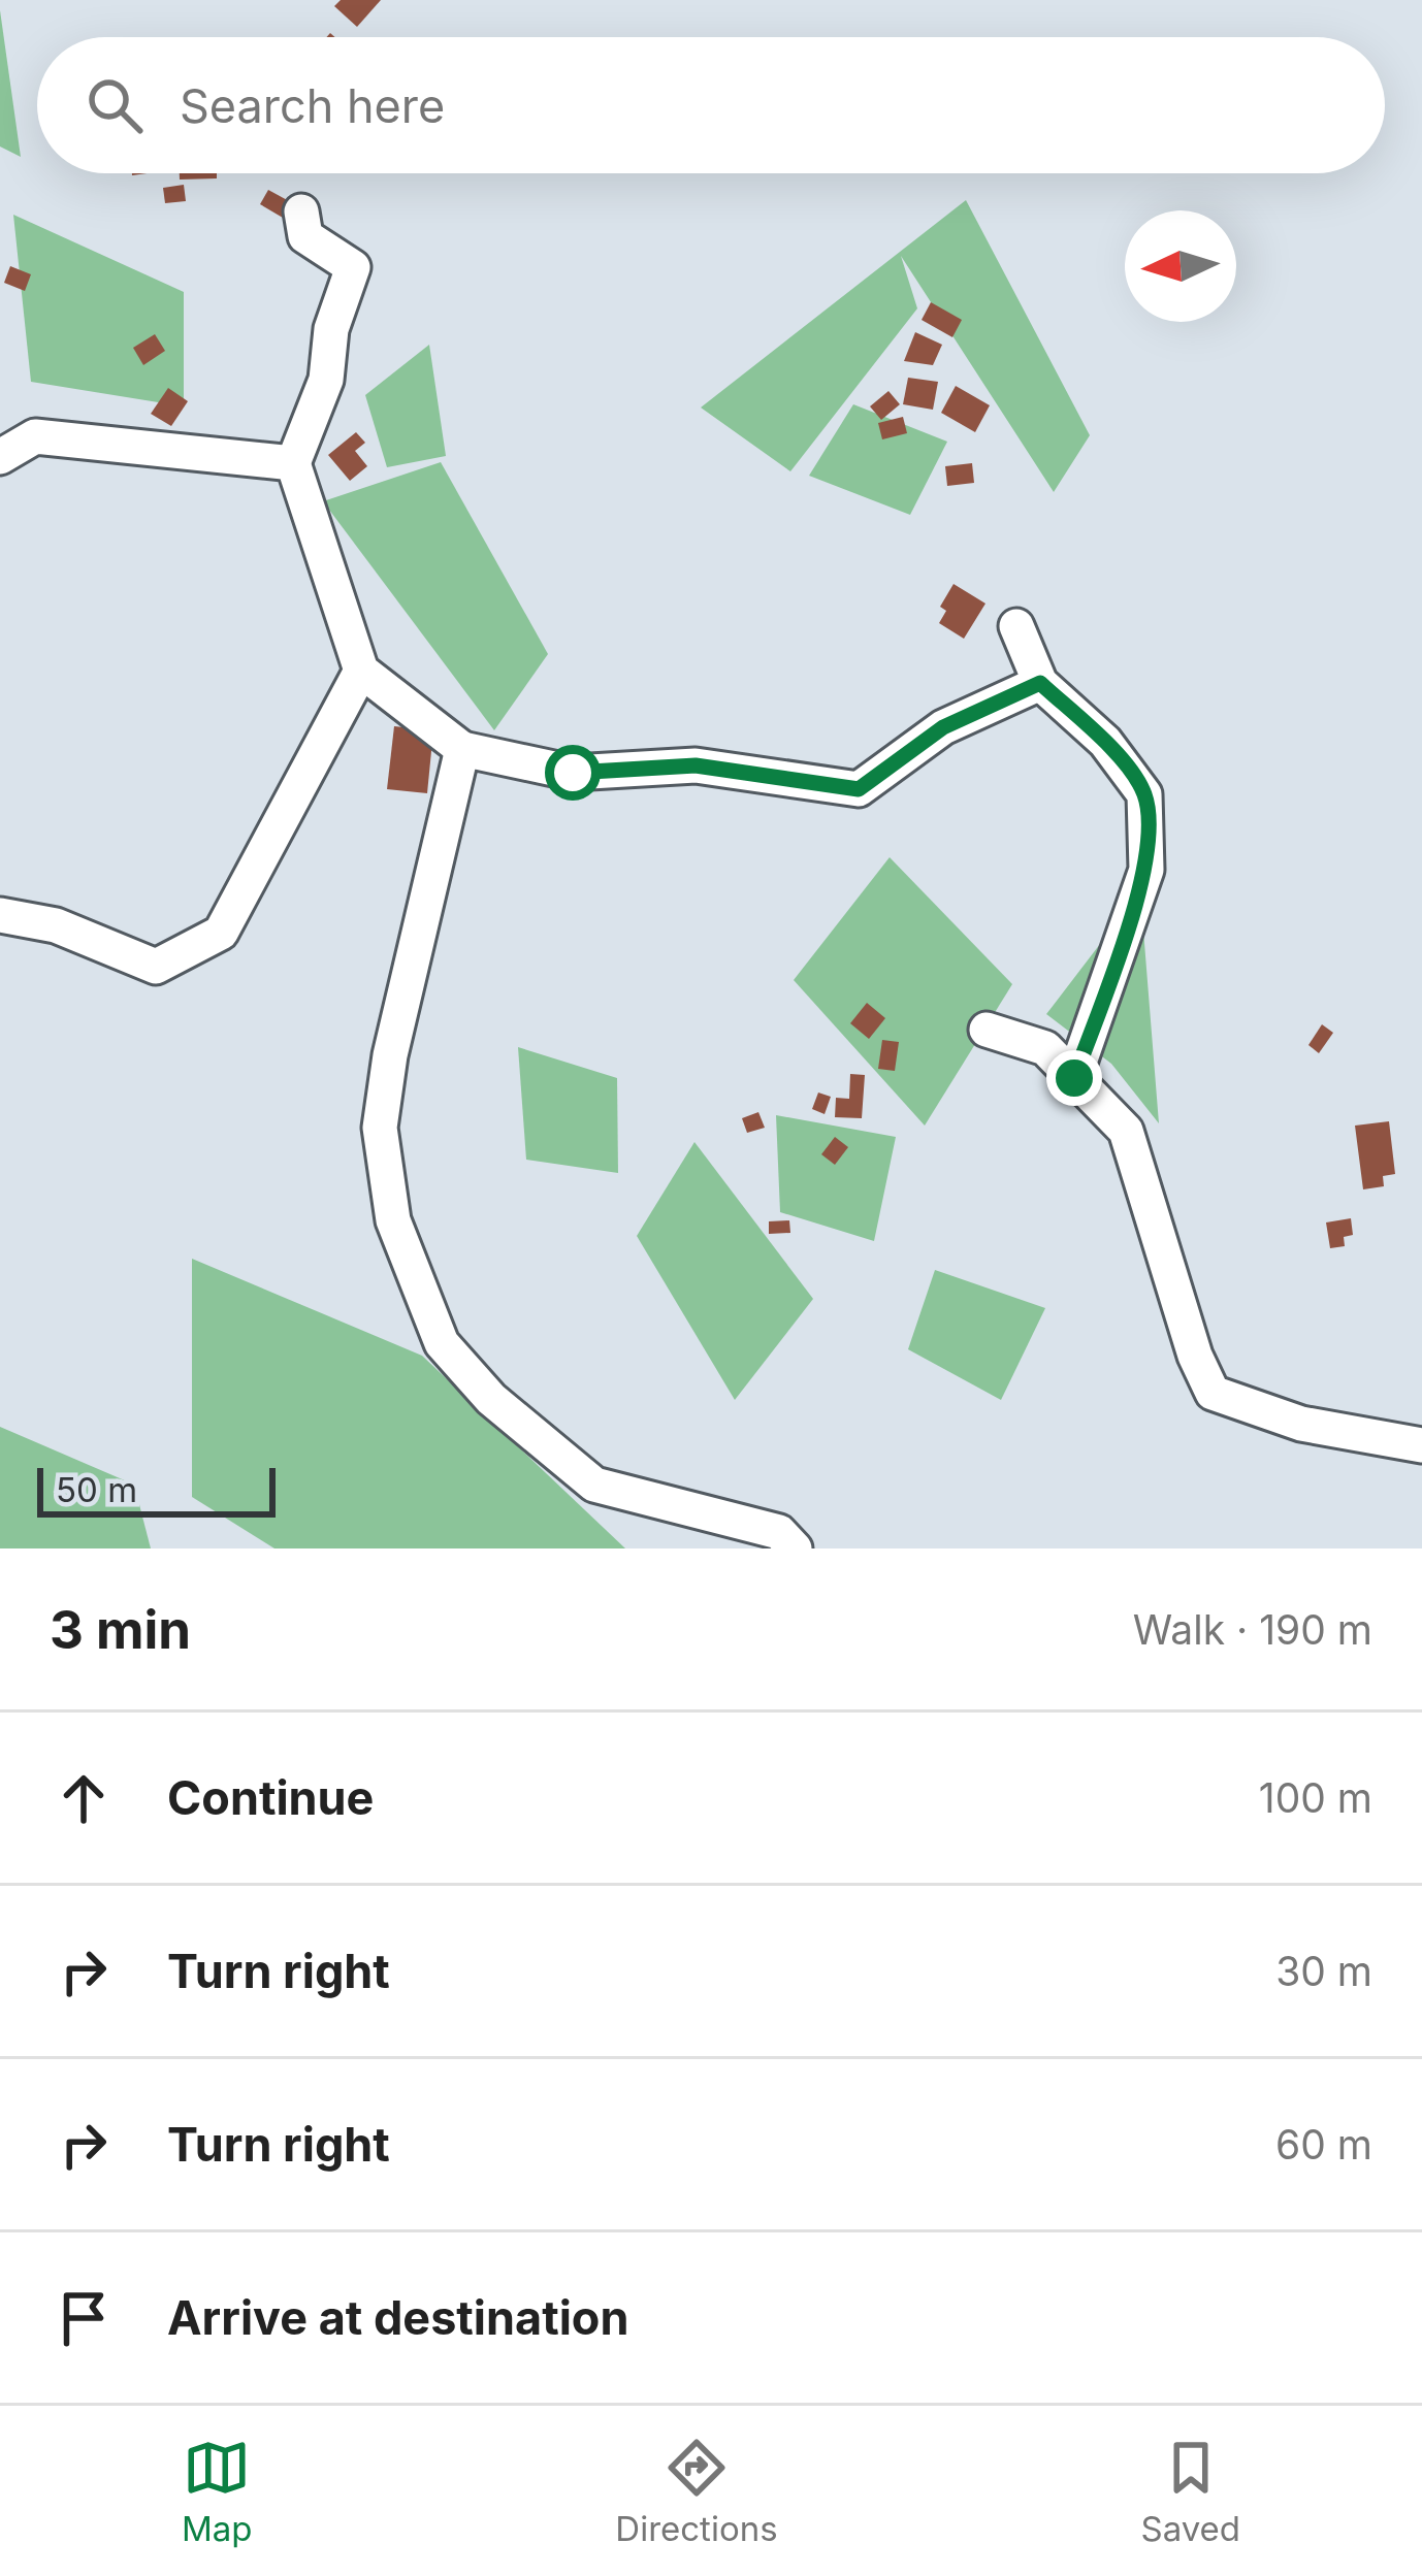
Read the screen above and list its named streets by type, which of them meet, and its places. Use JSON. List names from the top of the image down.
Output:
{
  "scale_bar": "50 m",
  "north": "left",
  "page": {
    "search": "Search here",
    "scale": "50 m",
    "heading": ["3 min", "Walk · 190 m"],
    "list": [
      ["Continue", "100 m"],
      ["Turn right", "30 m"],
      ["Turn right", "60 m"],
      "Arrive at destination"
    ],
    "nav": ["Map", "Directions", "Saved"]
  }
}
